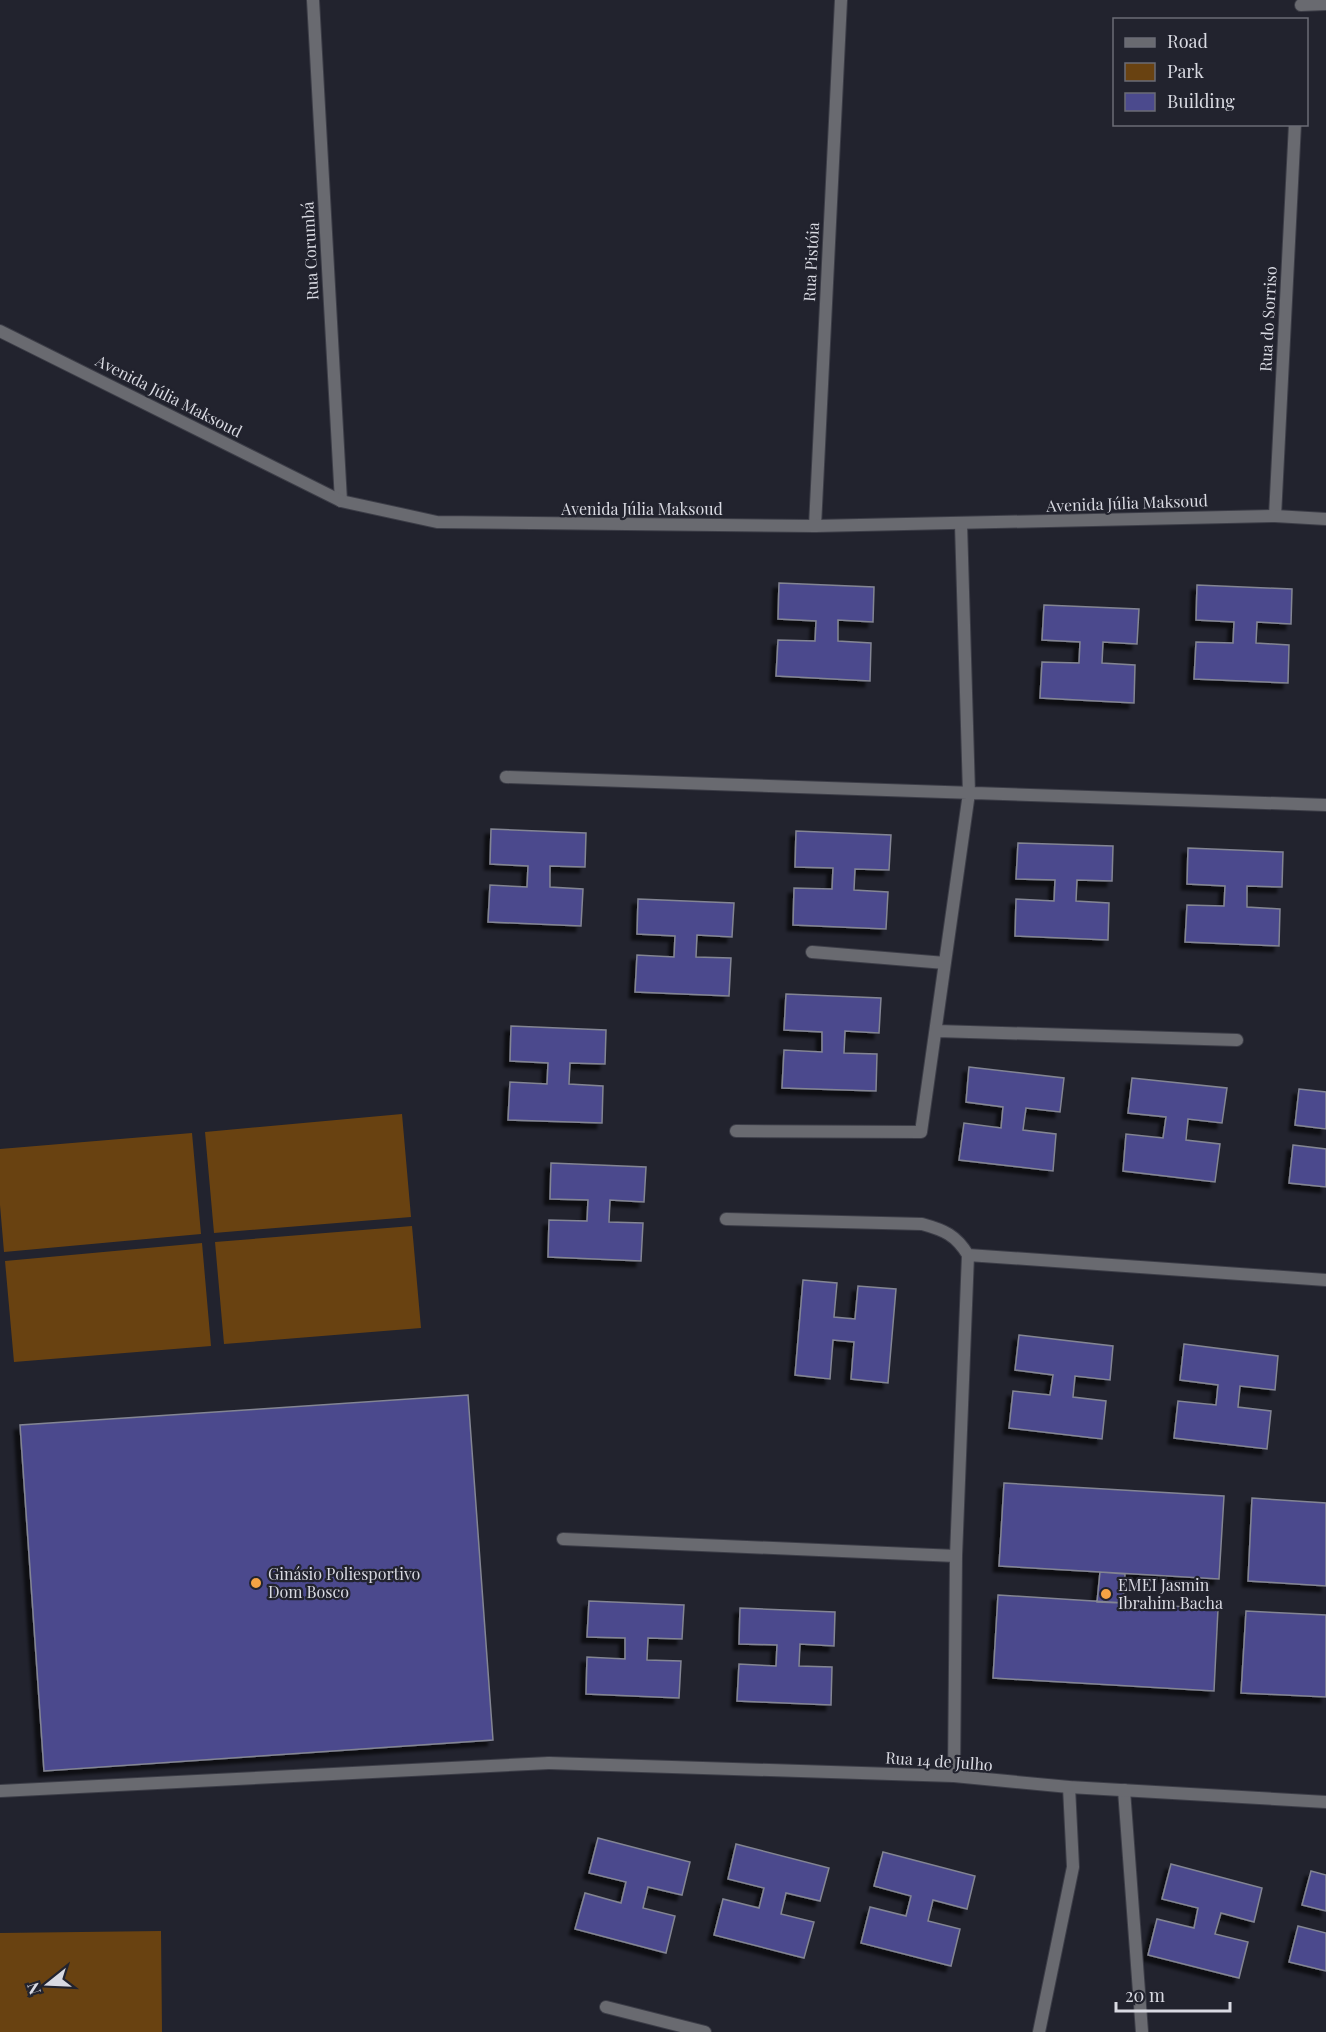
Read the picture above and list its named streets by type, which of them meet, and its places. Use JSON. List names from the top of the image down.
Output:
{
  "streets": {
    "street": [
      "Rua Corumbá",
      "Rua Pistóia",
      "Rua do Sorriso",
      "Avenida Júlia Maksoud",
      "Rua 14 de Julho"
    ]
  },
  "crossings": [
    ["Rua Corumbá", "Avenida Júlia Maksoud"],
    ["Rua Pistóia", "Avenida Júlia Maksoud"],
    ["Rua do Sorriso", "Avenida Júlia Maksoud"]
  ],
  "places": ["Ginásio Poliesportivo Dom Bosco", "EMEI Jasmin Ibrahim Bacha"],
  "legend": ["Road", "Park", "Building"],
  "scale_bar": "20 m",
  "north": "left"
}
